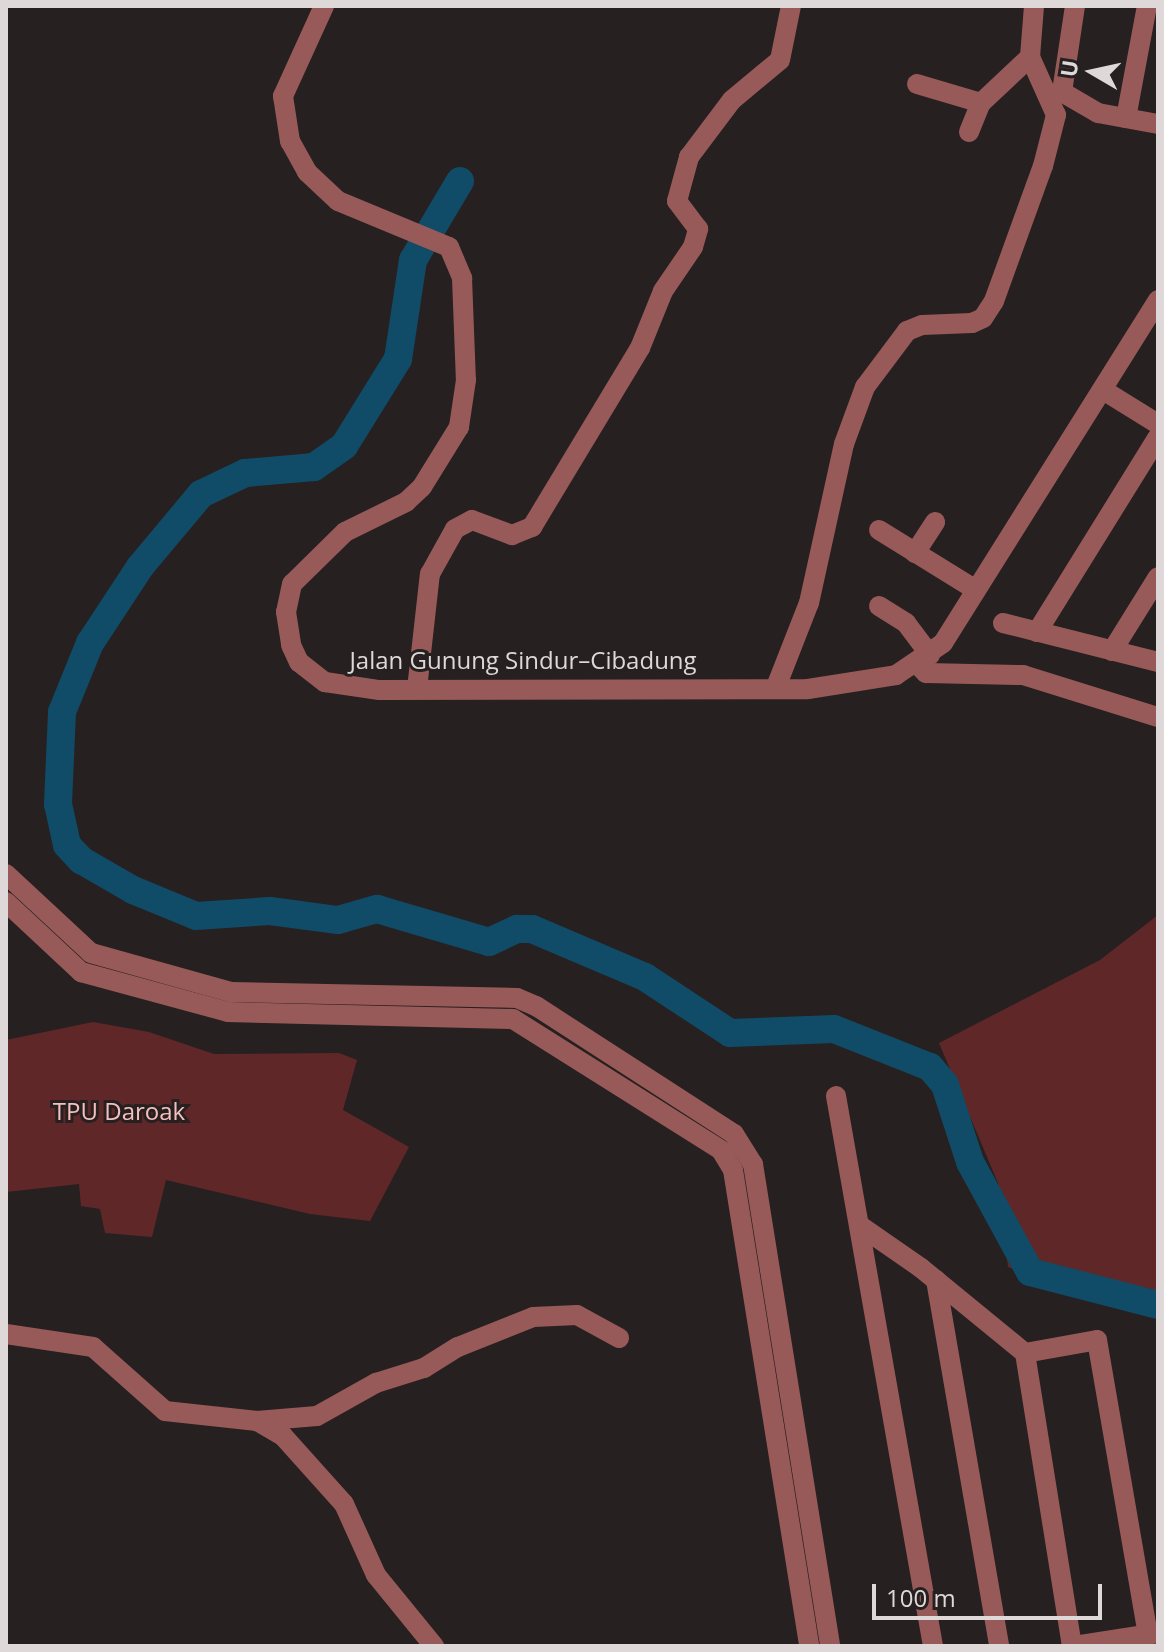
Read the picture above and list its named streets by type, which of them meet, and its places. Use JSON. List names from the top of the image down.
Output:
{
  "streets": {
    "street": ["Jalan Gunung Sindur–Cibadung"]
  },
  "parks": ["TPU Daroak"],
  "scale_bar": "100 m",
  "north": "left"
}
